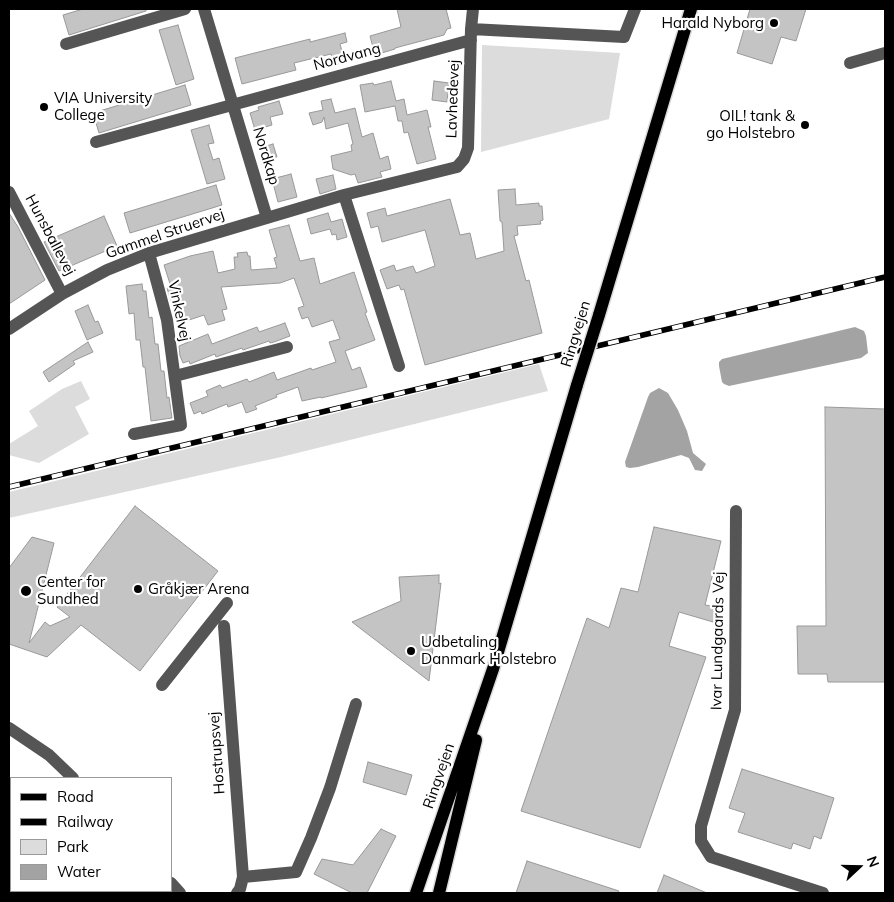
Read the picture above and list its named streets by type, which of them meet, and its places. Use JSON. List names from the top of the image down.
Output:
{
  "streets": {
    "main road": ["Ringvejen"],
    "street": [
      "Nordvang",
      "Lavhedevej",
      "Nordkap",
      "Gammel Struervej",
      "Hunsballevej",
      "Vinkelvej",
      "Ivar Lundgaards Vej",
      "Hostrupsvej"
    ]
  },
  "crossings": [
    ["Nordvang", "Lavhedevej"],
    ["Nordvang", "Nordkap"],
    ["Lavhedevej", "Gammel Struervej"],
    ["Nordkap", "Gammel Struervej"],
    ["Gammel Struervej", "Hunsballevej"],
    ["Gammel Struervej", "Vinkelvej"]
  ],
  "places": [
    "Harald Nyborg",
    "VIA University College",
    "OIL! tank & go Holstebro",
    "Gråkjær Arena",
    "Center for Sundhed",
    "Udbetaling Danmark Holstebro"
  ],
  "legend": [
    "Road",
    "Railway",
    "Park",
    "Water"
  ],
  "north": "right"
}
